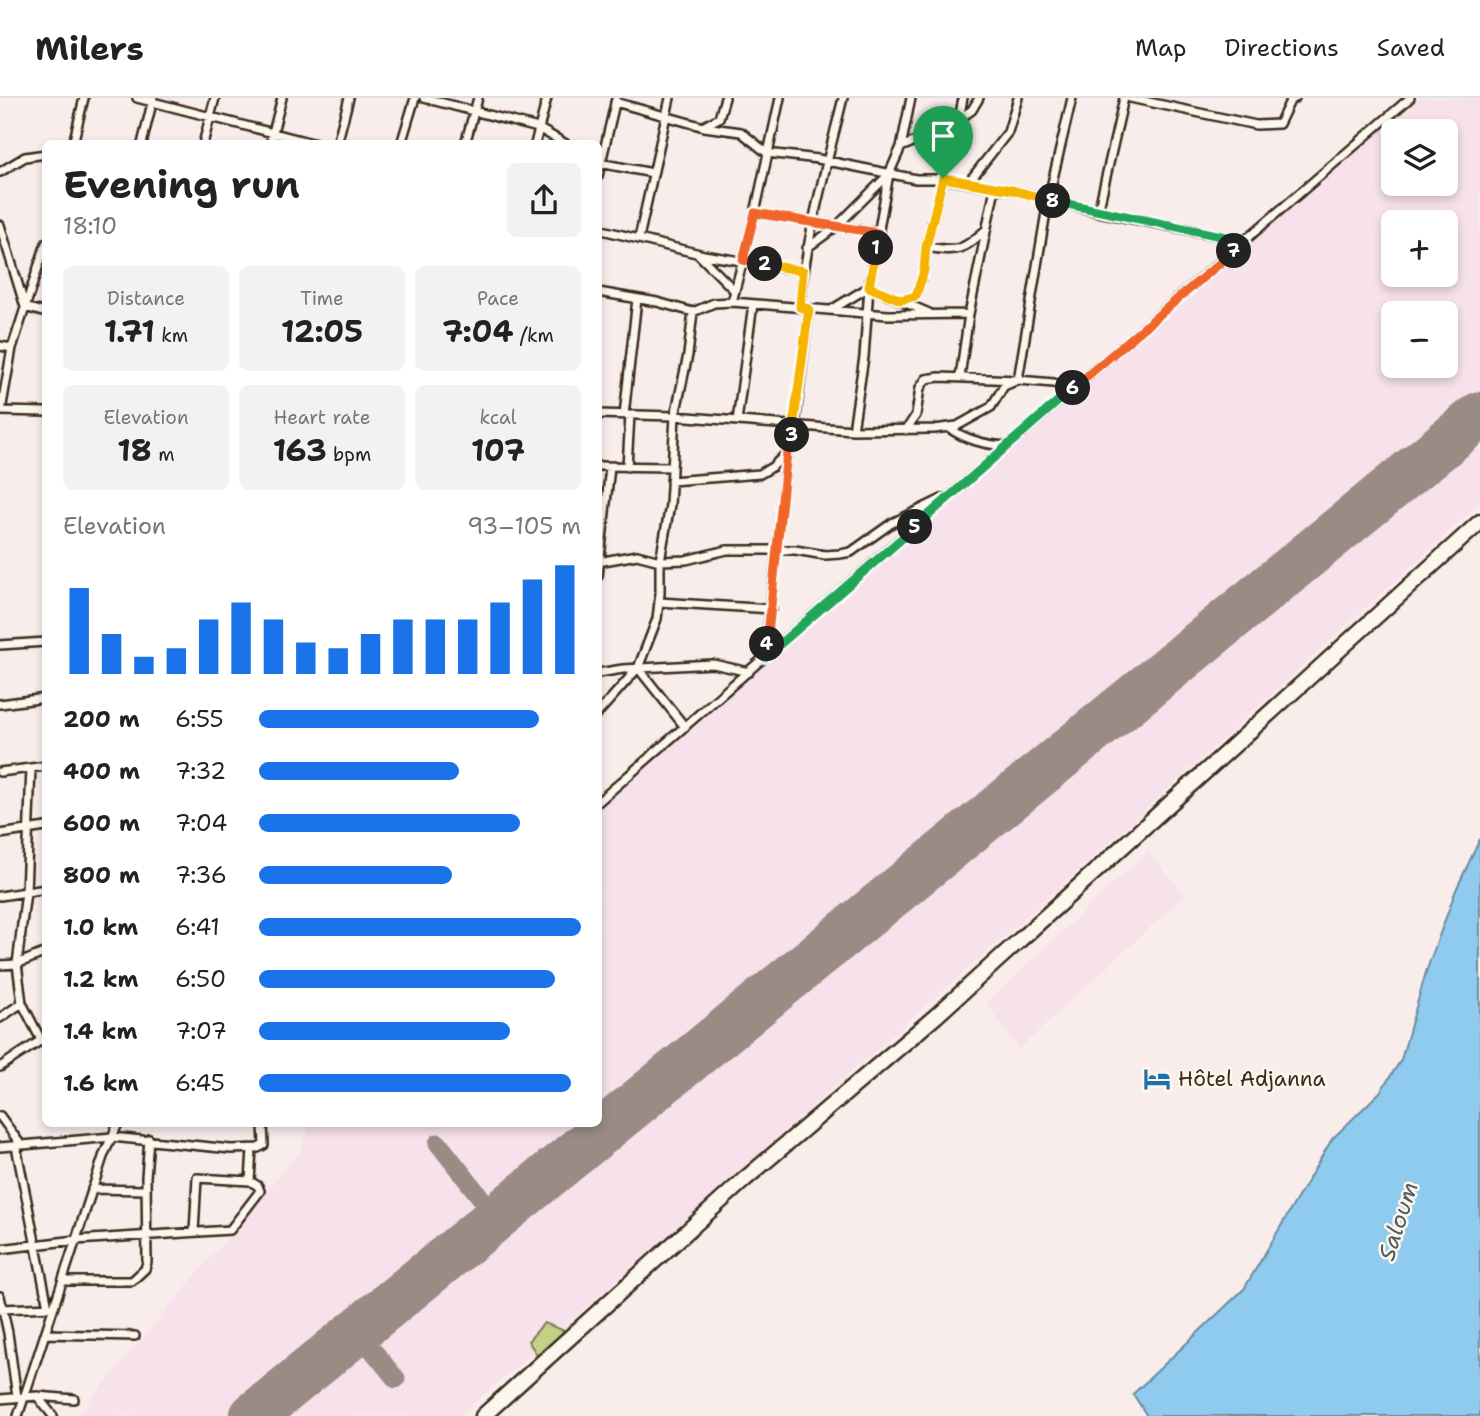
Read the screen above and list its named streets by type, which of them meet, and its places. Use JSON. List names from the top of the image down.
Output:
{
  "water": ["Saloum"],
  "places": {
    "hotel": ["Hôtel Adjanna"]
  },
  "page": {
    "header": "Milers",
    "nav": ["Map", "Directions", "Saved"],
    "map_buttons": ["+", "−"],
    "heading": ["Evening run", "18:10"],
    "pins": [
      "8",
      "1",
      "7",
      "2",
      "6",
      "3",
      "5",
      "4"
    ],
    "stats": [
      ["Distance", "1.71 km"],
      ["Time", "12:05"],
      ["Pace", "7:04 /km"],
      ["Elevation", "18 m"],
      ["Heart rate", "163 bpm"],
      ["kcal", "107"]
    ],
    "chart": ["Elevation", "93–105 m"],
    "list": [
      {
        "name": "200 m",
        "note": "6:55"
      },
      {
        "name": "400 m",
        "note": "7:32"
      },
      {
        "name": "600 m",
        "note": "7:04"
      },
      {
        "name": "800 m",
        "note": "7:36"
      },
      {
        "name": "1.0 km",
        "note": "6:41"
      },
      {
        "name": "1.2 km",
        "note": "6:50"
      },
      {
        "name": "1.4 km",
        "note": "7:07"
      },
      {
        "name": "1.6 km",
        "note": "6:45"
      }
    ]
  }
}
